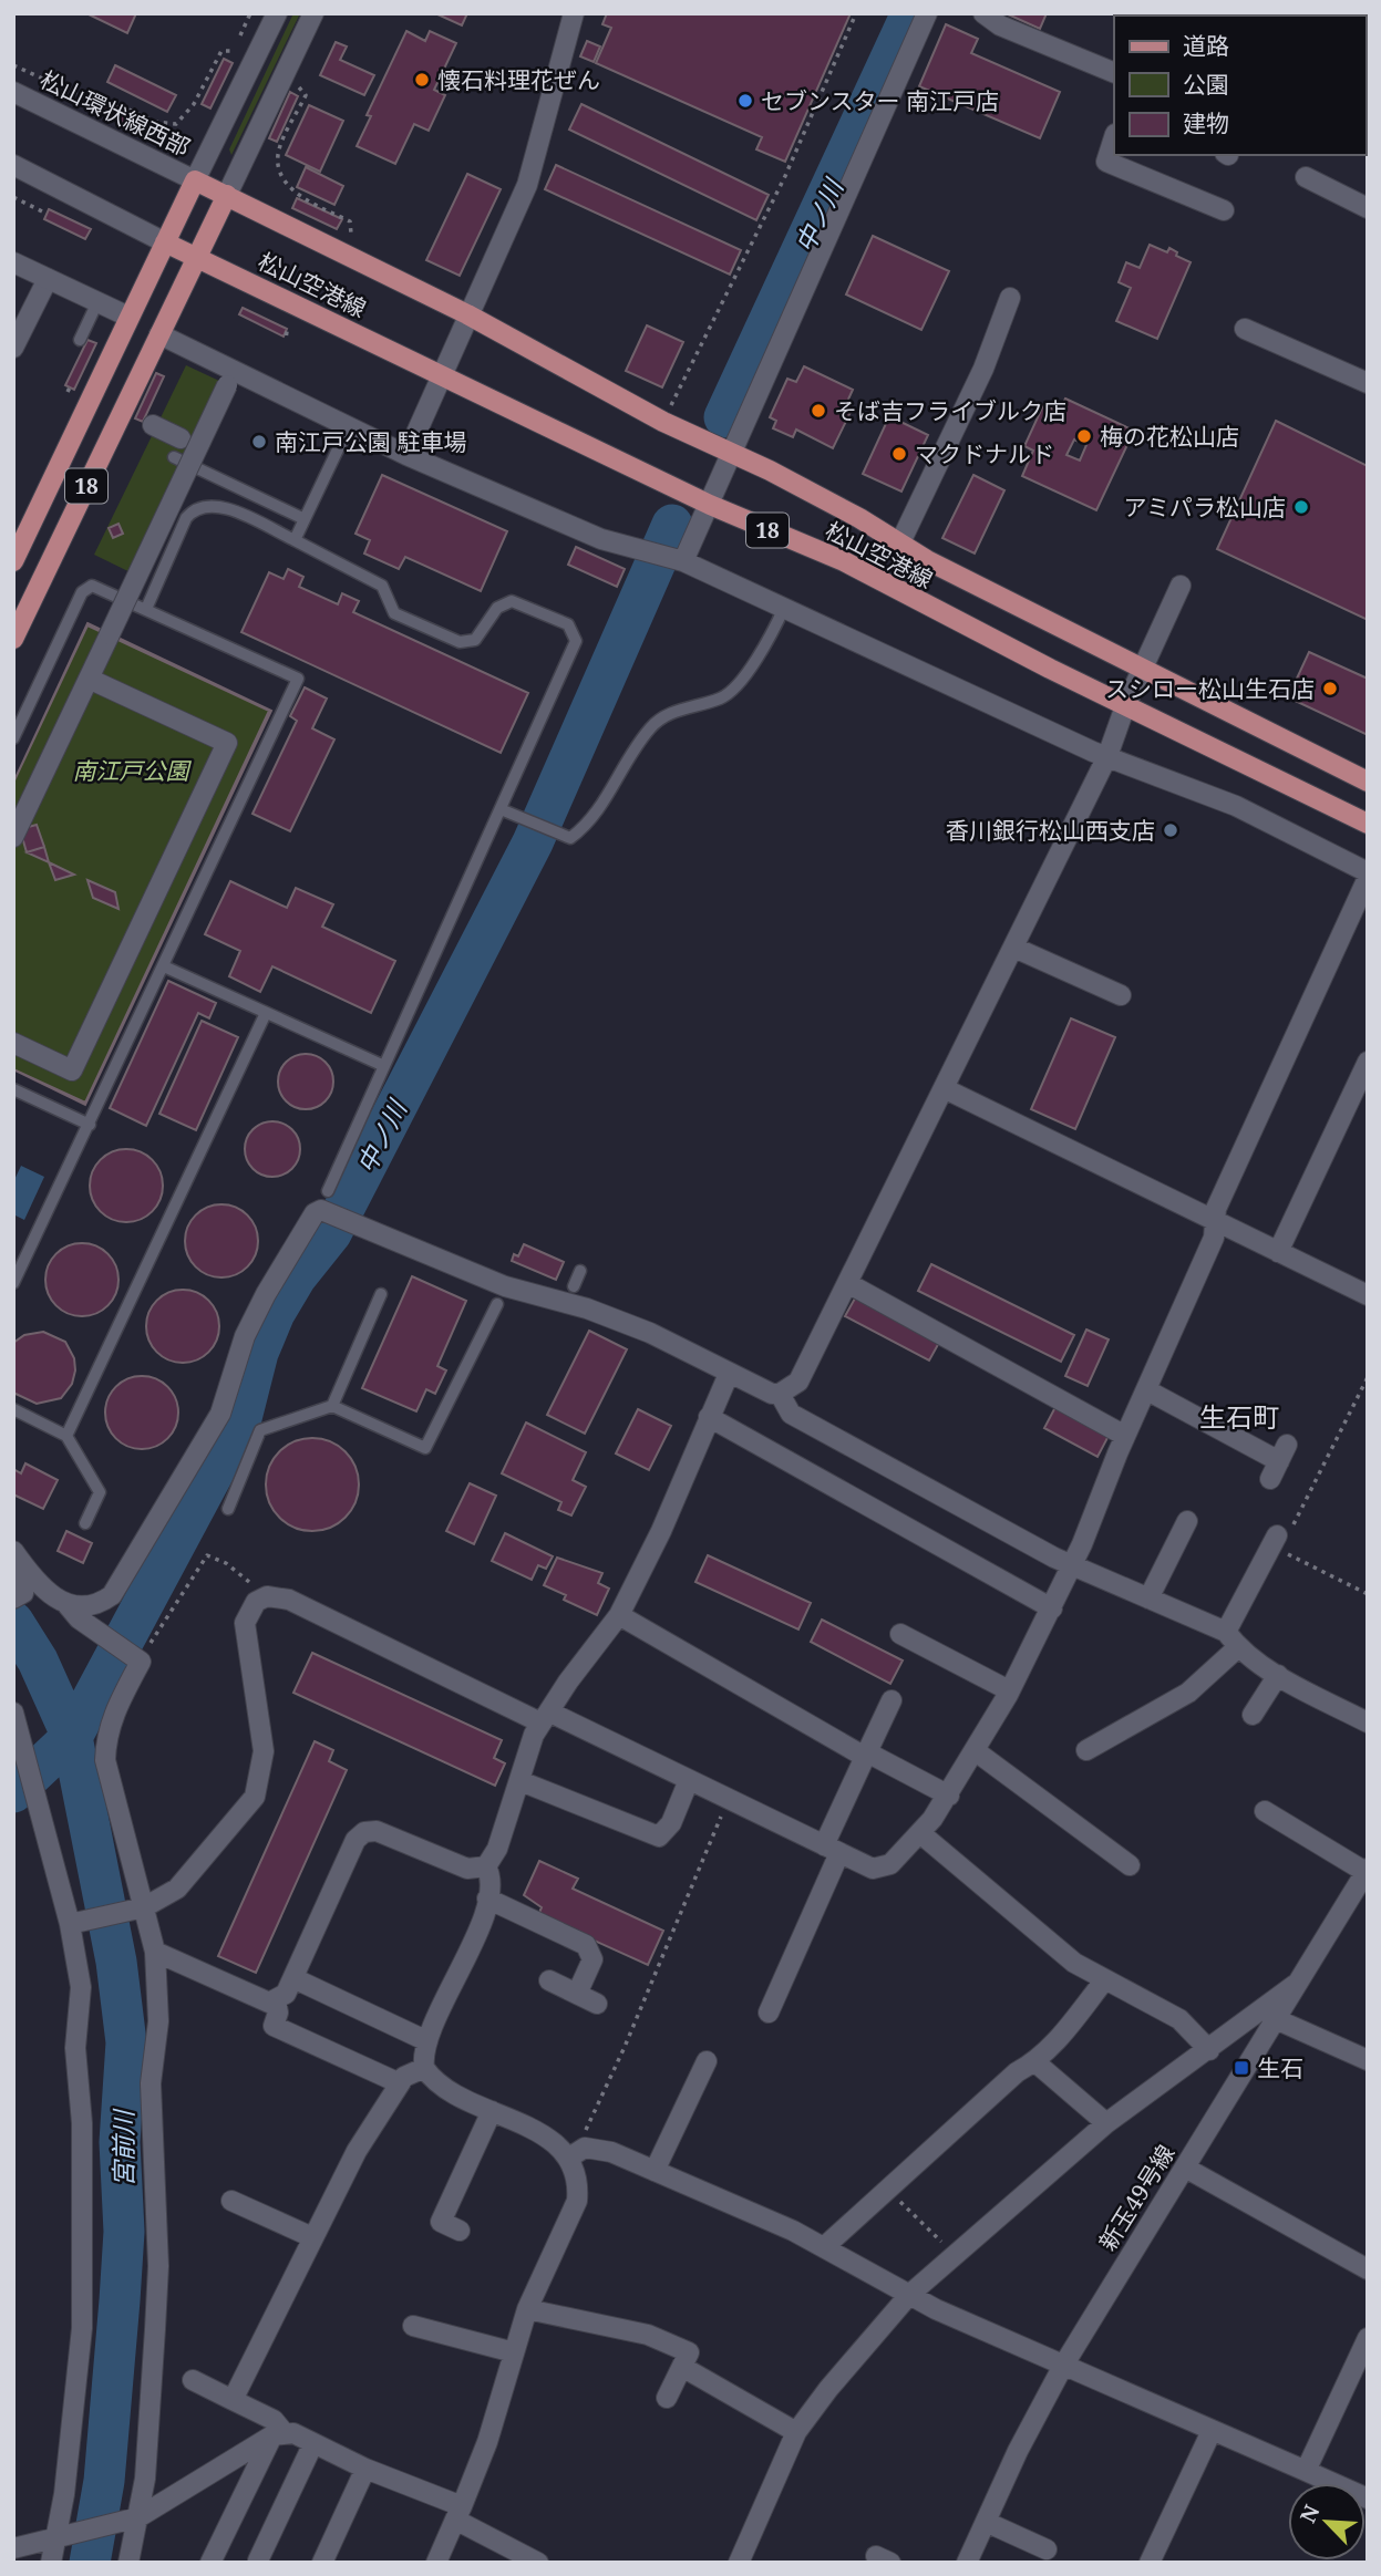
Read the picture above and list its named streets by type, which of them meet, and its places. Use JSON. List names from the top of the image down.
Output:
{
  "streets": {
    "main road": ["松山空港線", "18"],
    "street": ["松山環状線西部", "新玉49号線"]
  },
  "crossings": [
    ["松山環状線西部", "松山空港線"],
    ["松山環状線西部", "18"],
    ["松山空港線", "18"]
  ],
  "districts": ["生石町"],
  "water": ["中ノ川", "宮前川"],
  "parks": ["南江戸公園"],
  "places": {
    "other": [
      "懐石料理花ぜん",
      "セブンスター 南江戸店",
      "そば吉フライブルク店",
      "梅の花松山店",
      "南江戸公園 駐車場",
      "マクドナルド",
      "アミパラ松山店",
      "スシロー松山生石店",
      "香川銀行松山西支店"
    ],
    "transit": ["生石"]
  },
  "legend": ["道路", "公園", "建物"],
  "north": "top left"
}
